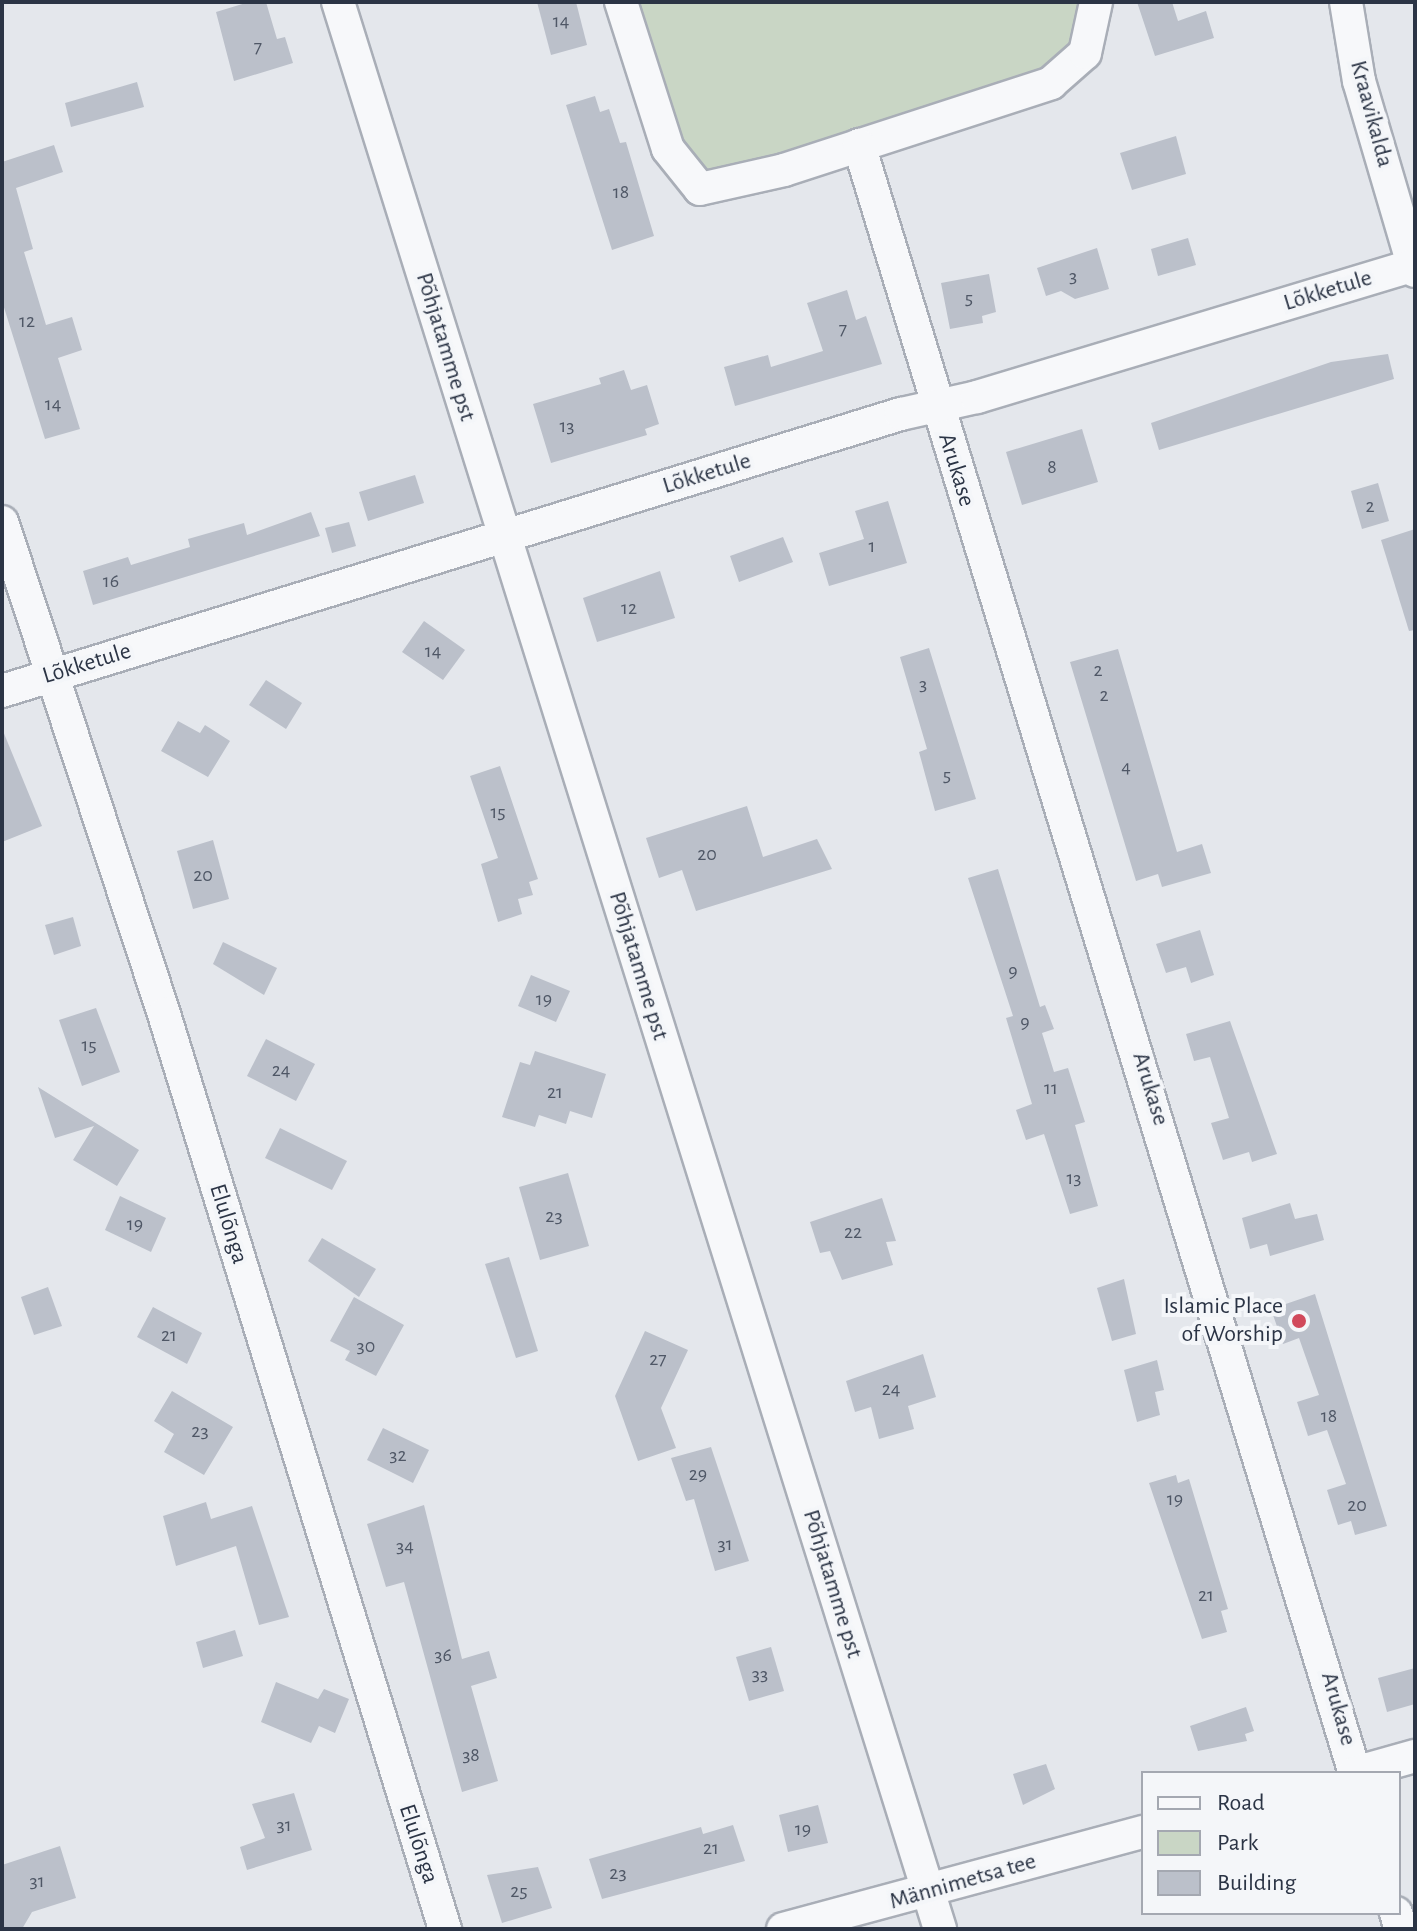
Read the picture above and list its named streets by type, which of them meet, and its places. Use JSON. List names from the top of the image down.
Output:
{
  "streets": {
    "street": [
      "Kraavikalda",
      "Lõkketule",
      "Põhjatamme pst",
      "Arukase",
      "Elulõnga",
      "Männimetsa tee"
    ]
  },
  "crossings": [
    ["Kraavikalda", "Lõkketule"],
    ["Lõkketule", "Põhjatamme pst"],
    ["Lõkketule", "Arukase"],
    ["Lõkketule", "Elulõnga"],
    ["Põhjatamme pst", "Männimetsa tee"]
  ],
  "places": ["Islamic Place of Worship"],
  "house_numbers": [
    "14",
    "7",
    "18",
    "3",
    "5",
    "12",
    "7",
    "14",
    "13",
    "8",
    "2",
    "1",
    "16",
    "12",
    "14",
    "2",
    "3",
    "2",
    "4",
    "5",
    "15",
    "20",
    "20",
    "9",
    "19",
    "9",
    "15",
    "24",
    "11",
    "21",
    "13",
    "23",
    "19",
    "22",
    "21",
    "30",
    "27",
    "24",
    "18",
    "23",
    "32",
    "29",
    "19",
    "20",
    "31",
    "34",
    "21",
    "36",
    "33",
    "38",
    "31",
    "19",
    "21",
    "23",
    "31",
    "25"
  ],
  "legend": ["Road", "Park", "Building"]
}
